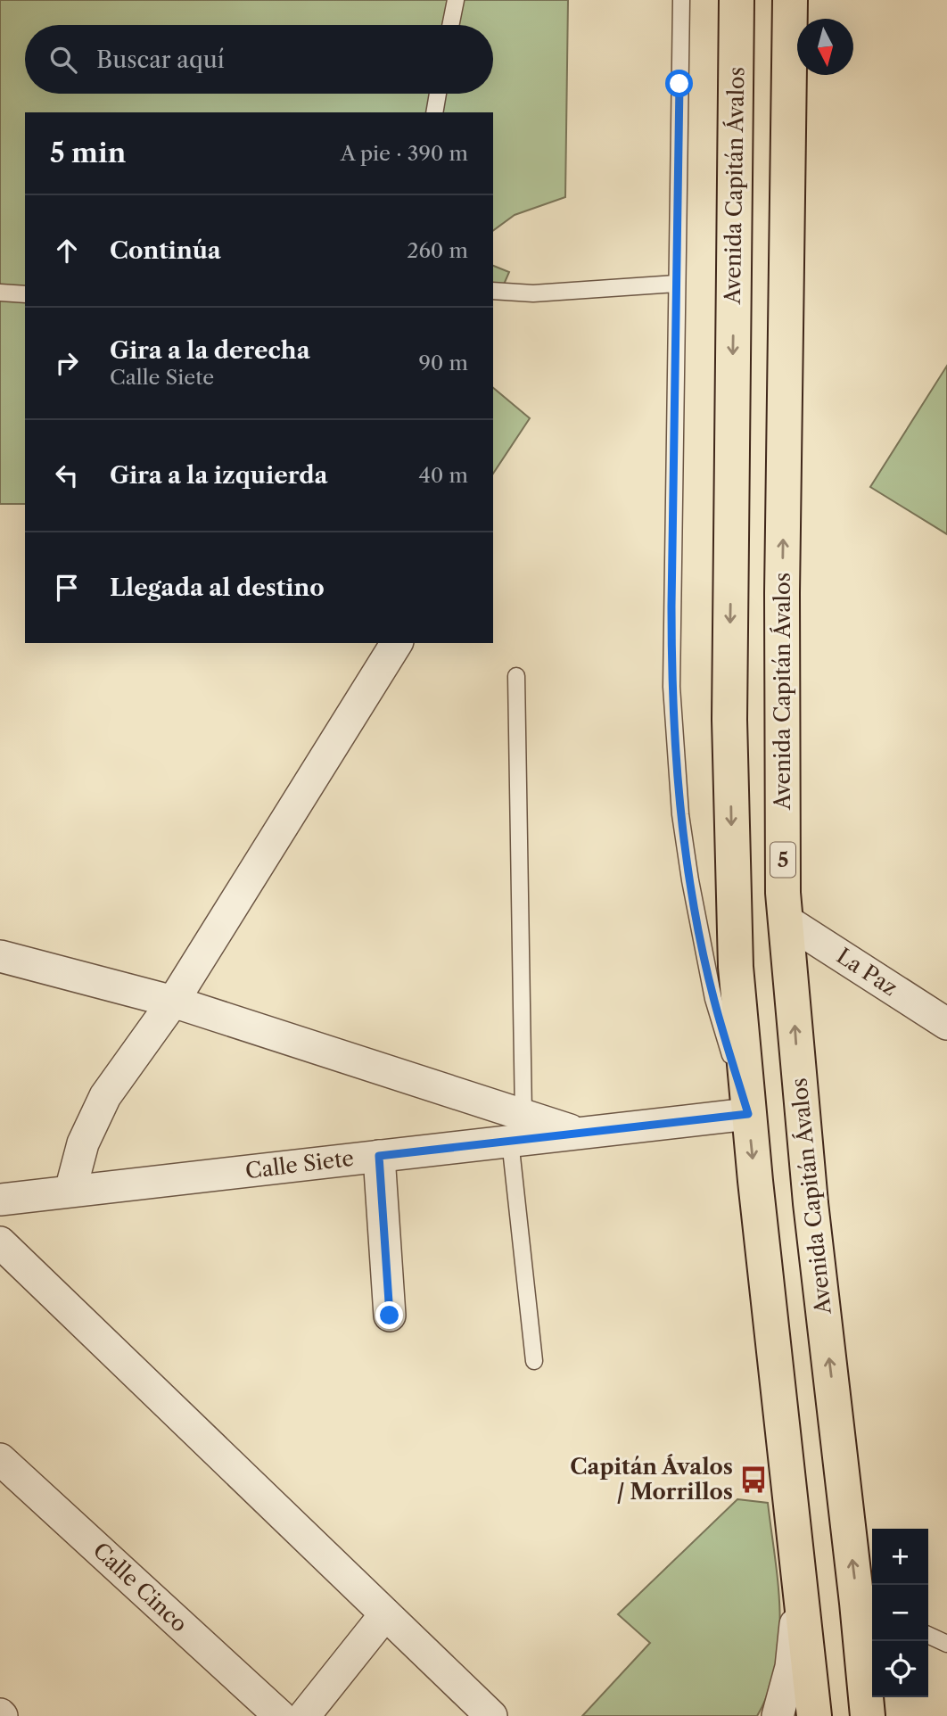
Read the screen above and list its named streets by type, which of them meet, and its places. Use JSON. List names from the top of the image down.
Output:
{
  "streets": {
    "highway": ["Avenida Capitán Ávalos", "5"],
    "street": ["La Paz", "Calle Siete", "Calle Cinco"]
  },
  "crossings": [
    ["Avenida Capitán Ávalos", "La Paz"],
    ["Avenida Capitán Ávalos", "Calle Siete"]
  ],
  "places": {
    "bus stop": ["Capitán Ávalos / Morrillos"]
  },
  "north": "bottom",
  "page": {
    "search": "Buscar aquí",
    "heading": ["5 min", "A pie · 390 m"],
    "list": [
      ["Continúa", "260 m"],
      ["Gira a la derecha", "Calle Siete", "90 m"],
      ["Gira a la izquierda", "40 m"],
      "Llegada al destino"
    ],
    "map_buttons": ["+", "−"]
  }
}
